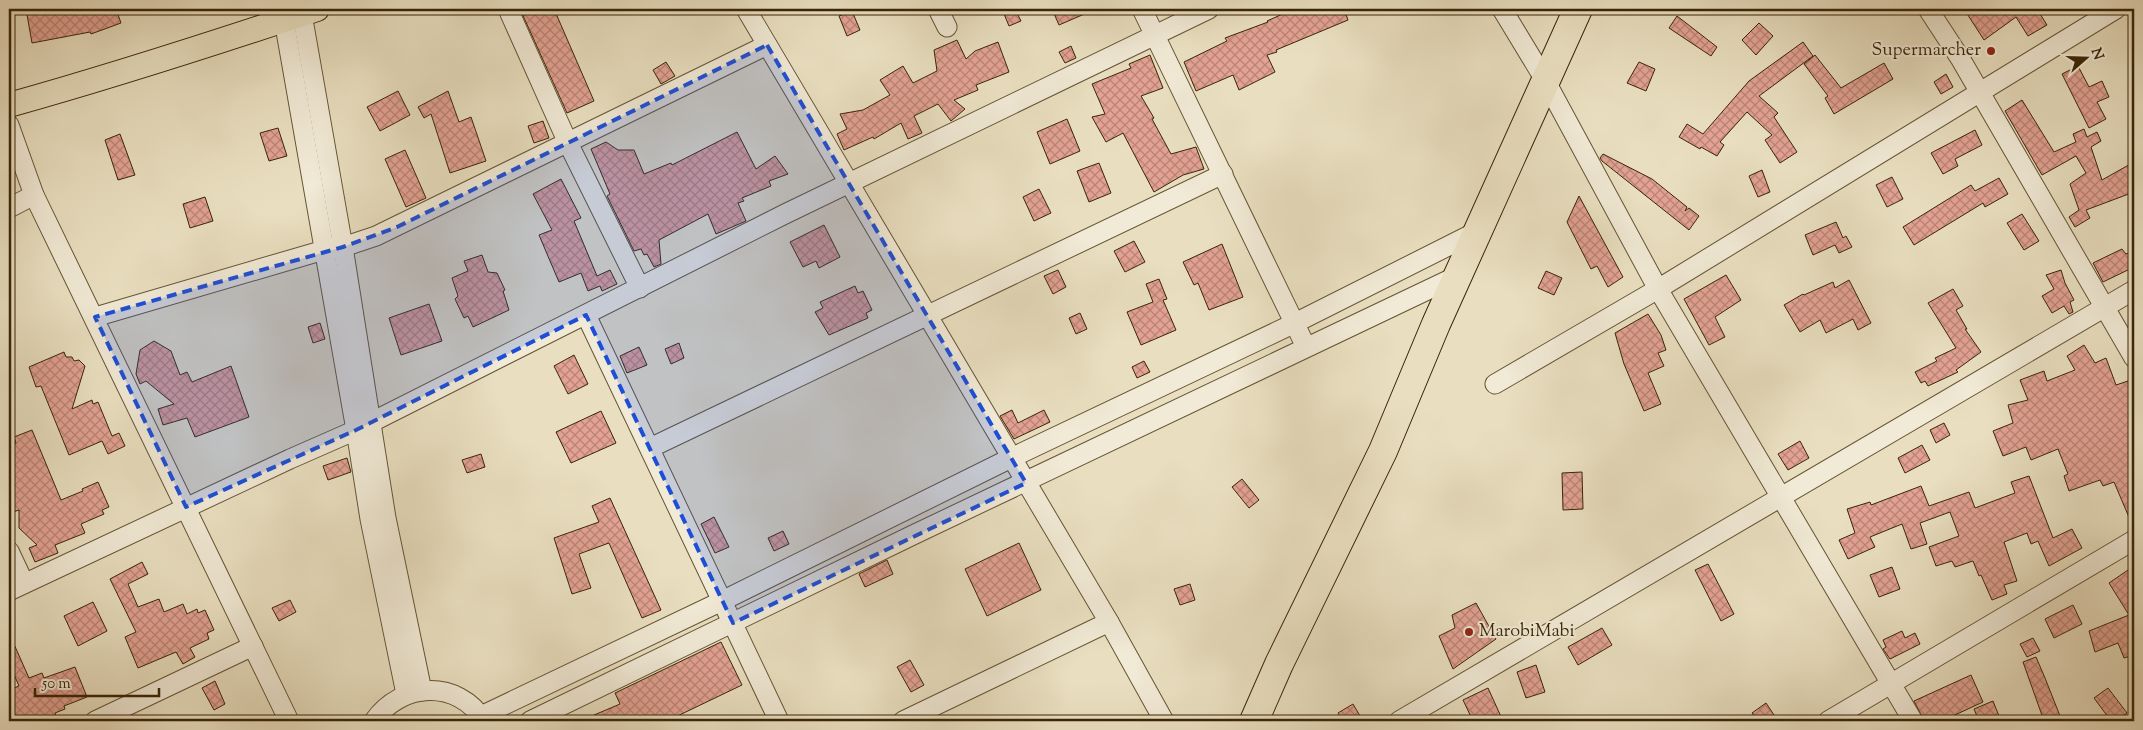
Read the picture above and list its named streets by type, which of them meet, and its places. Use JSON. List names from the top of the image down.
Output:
{
  "places": ["Supermarcher", "MarobiMabi"],
  "scale_bar": "50 m",
  "north": "right"
}
